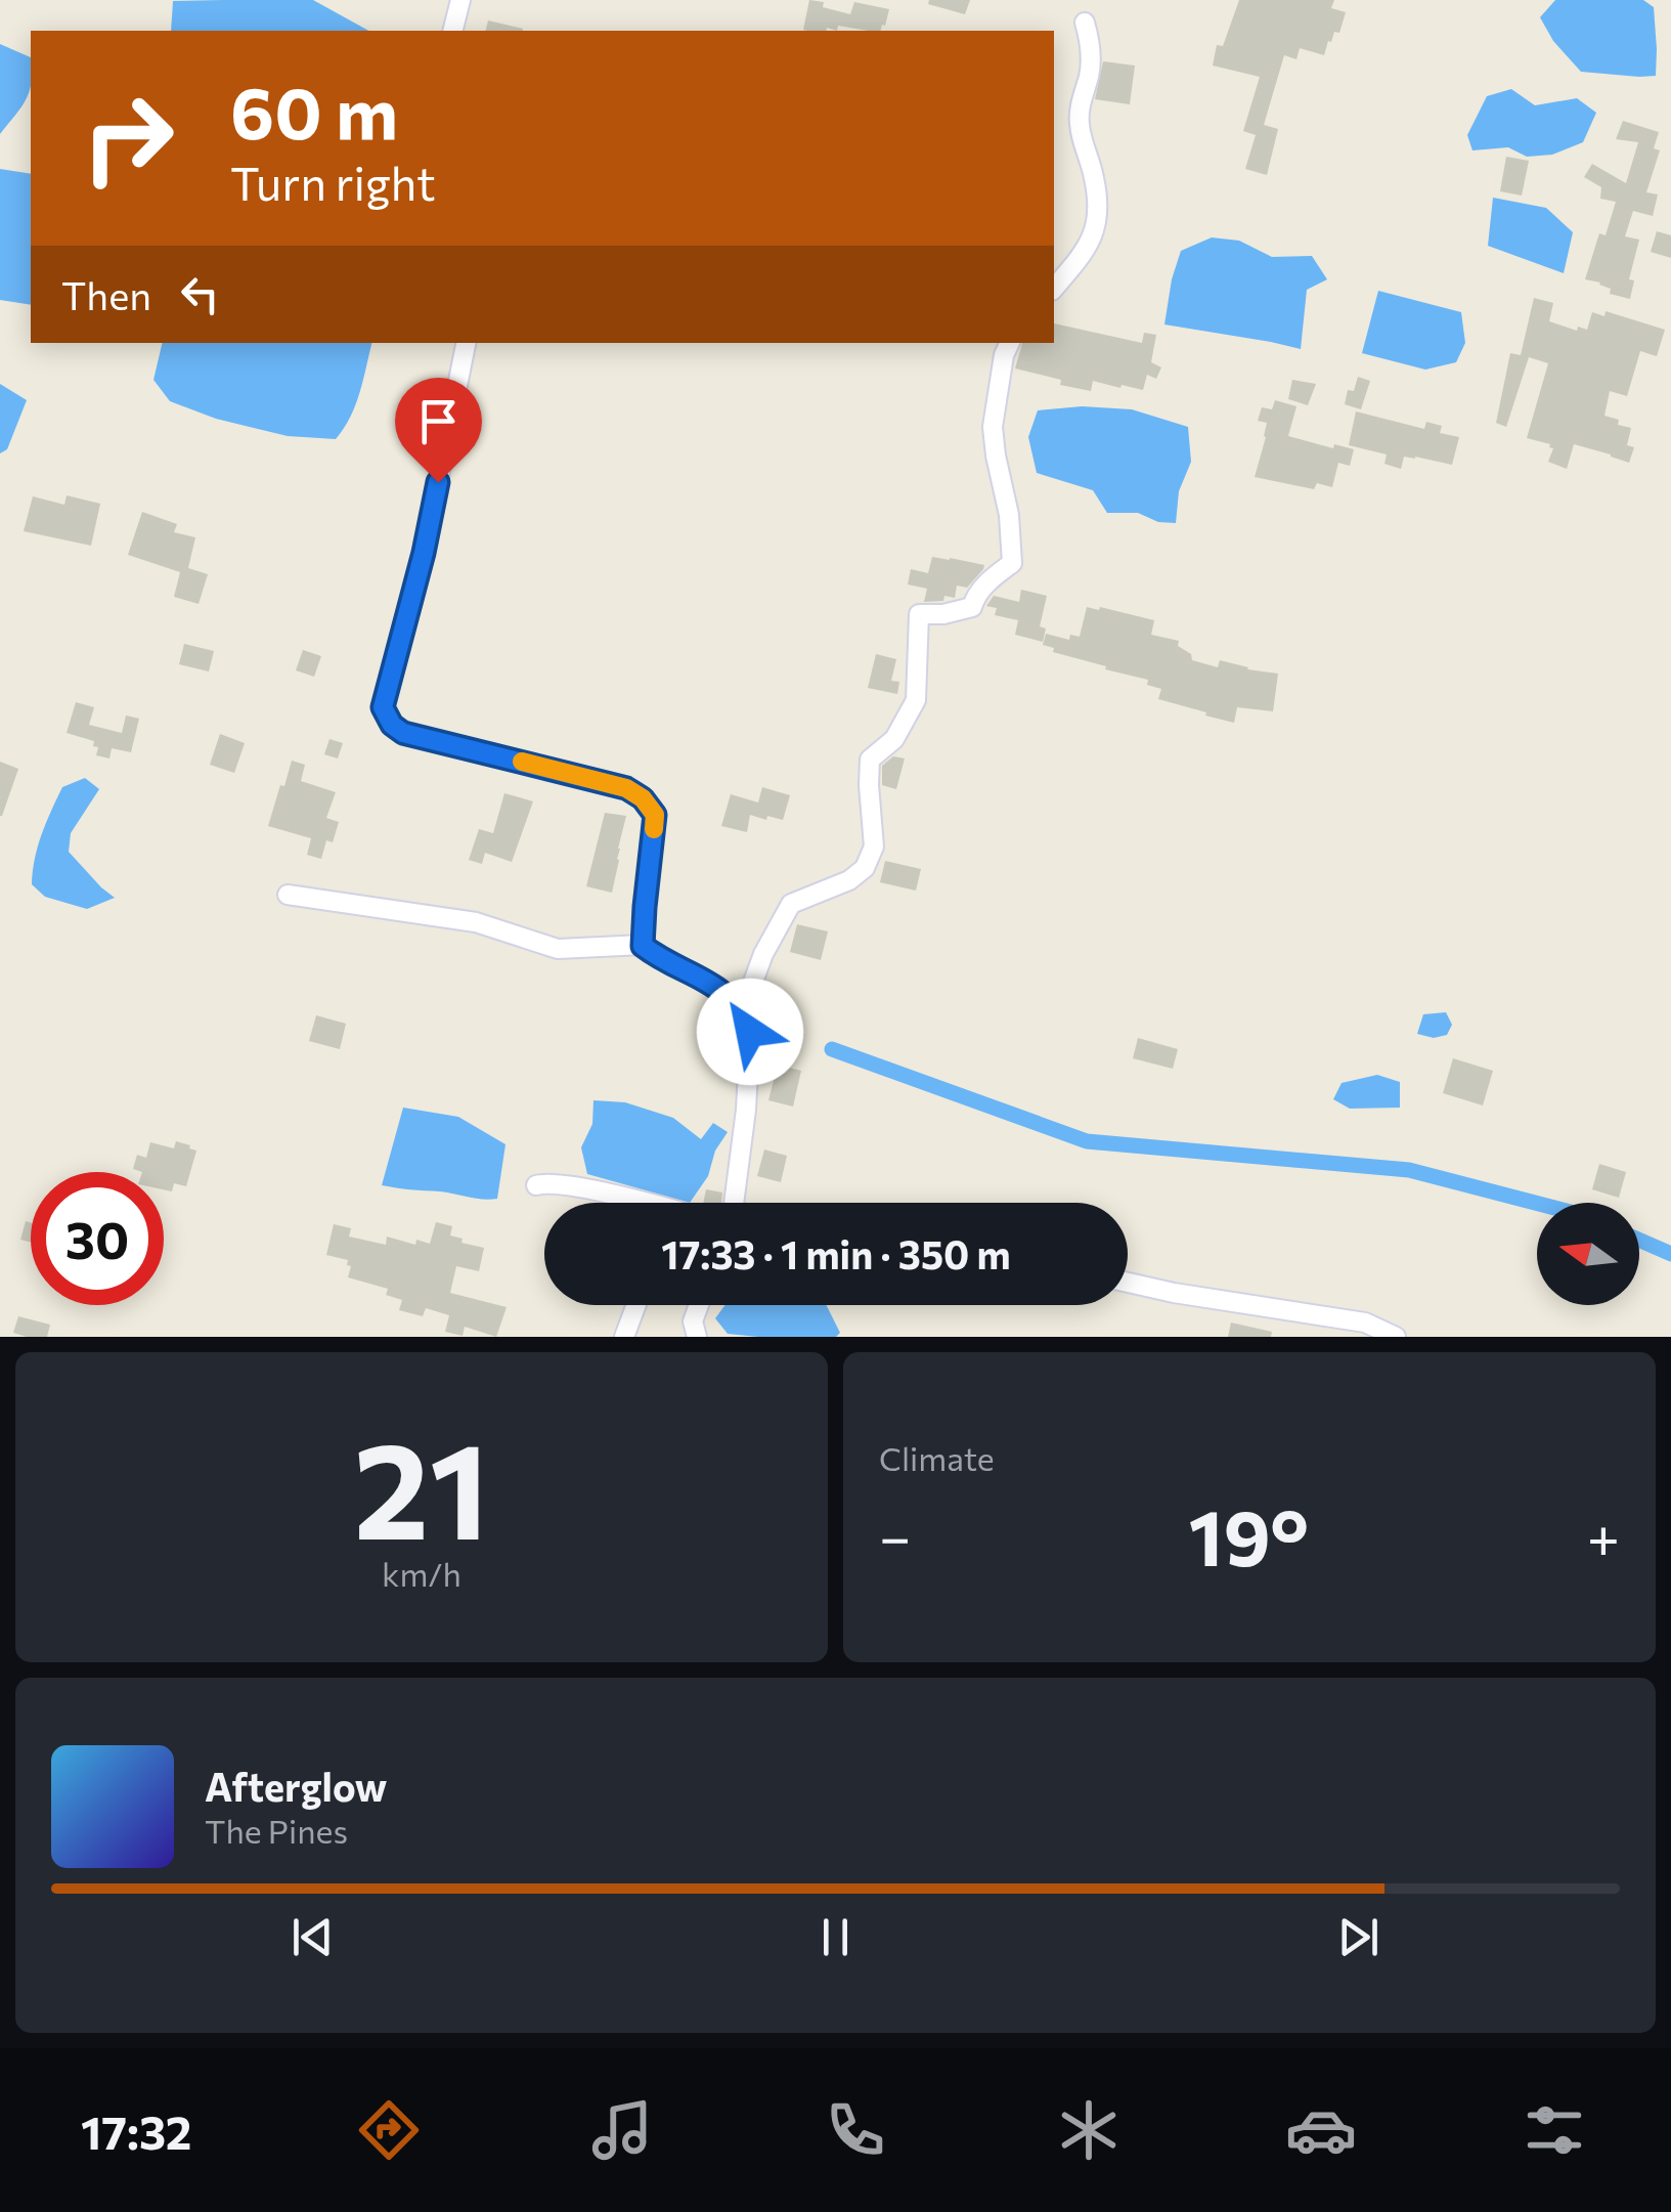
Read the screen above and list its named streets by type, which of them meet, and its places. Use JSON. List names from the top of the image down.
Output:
{
  "north": "left",
  "page": {
    "turn": ["60 m", "Turn right"],
    "then": "Then",
    "limit": "30",
    "trip": "17:33 · 1 min · 350 m",
    "tile": [
      ["21", "km/h"],
      "Climate"
    ],
    "heat": ["−", "19°", "+"],
    "song": ["Afterglow", "The Pines"],
    "tabs": "17:32"
  }
}
